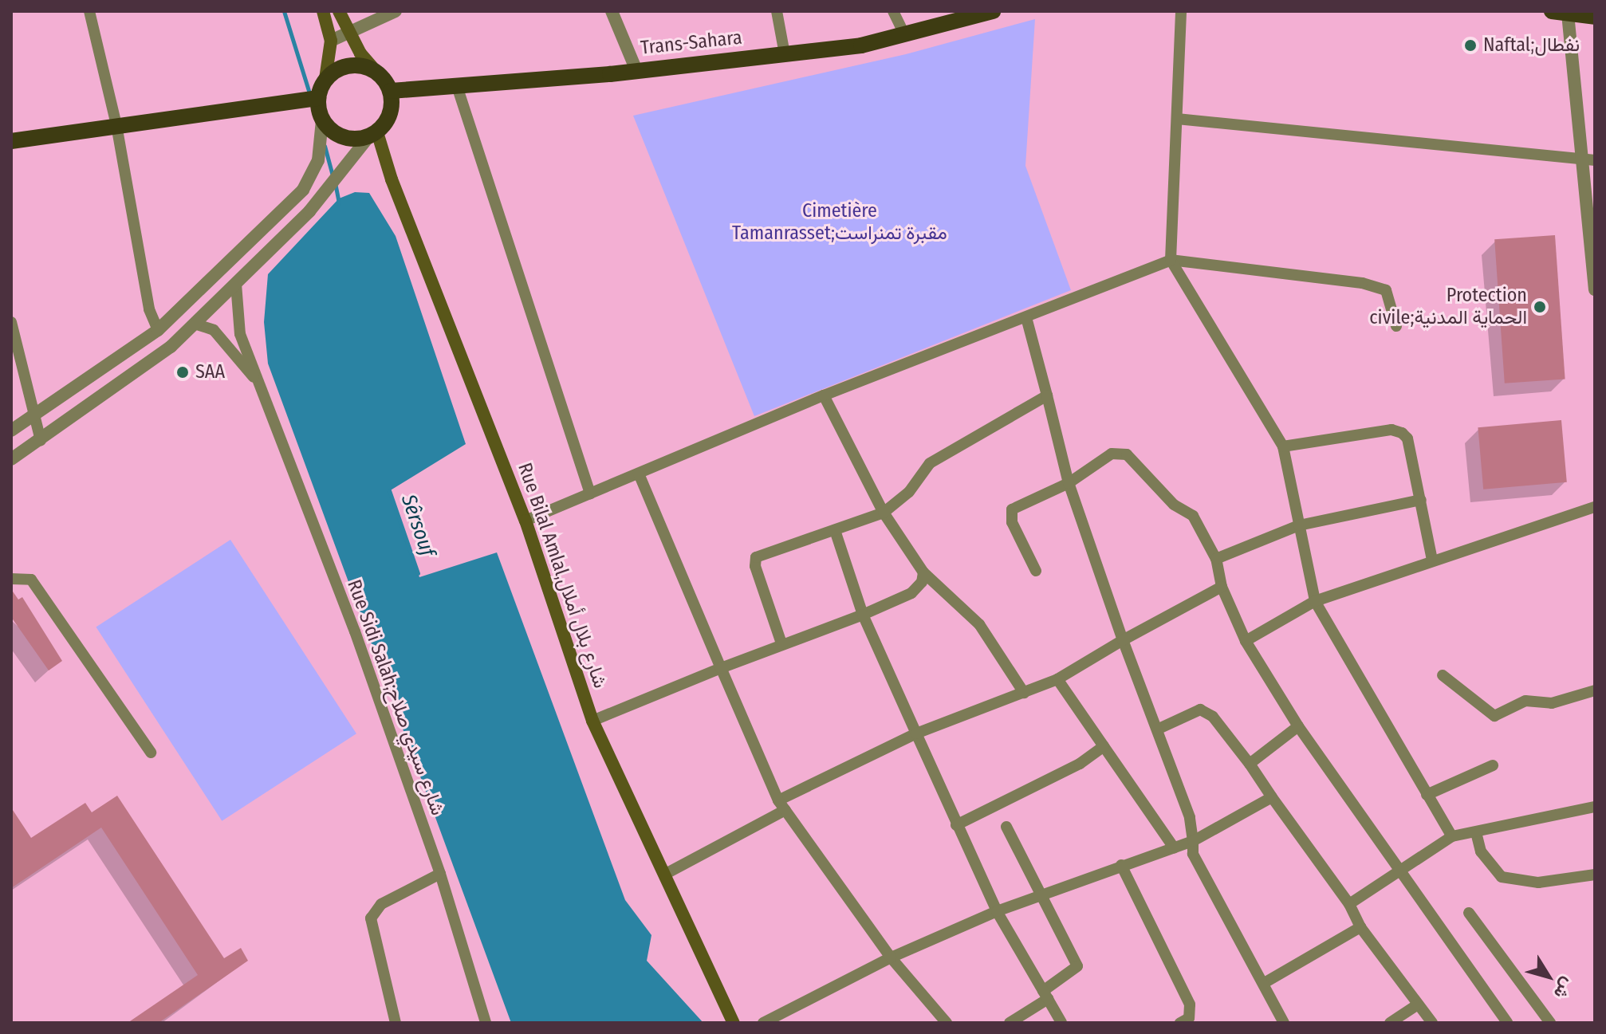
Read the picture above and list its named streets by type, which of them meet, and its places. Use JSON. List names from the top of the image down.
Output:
{
  "streets": {
    "main road": ["Trans-Sahara", "Rue Bilal Amlal,شارع بلال أملال"],
    "street": ["Rue Sidi Salah;شارع سيدي صلاح"]
  },
  "crossings": [
    ["Trans-Sahara", "Rue Bilal Amlal,شارع بلال أملال"]
  ],
  "water": ["Sêrsouf"],
  "parks": ["Cimetière Tamanrasset;مقبرة تمنراست"],
  "places": ["Naftal;نفطال", "Protection civile;الحماية المدنية", "SAA"],
  "north": "bottom right"
}
